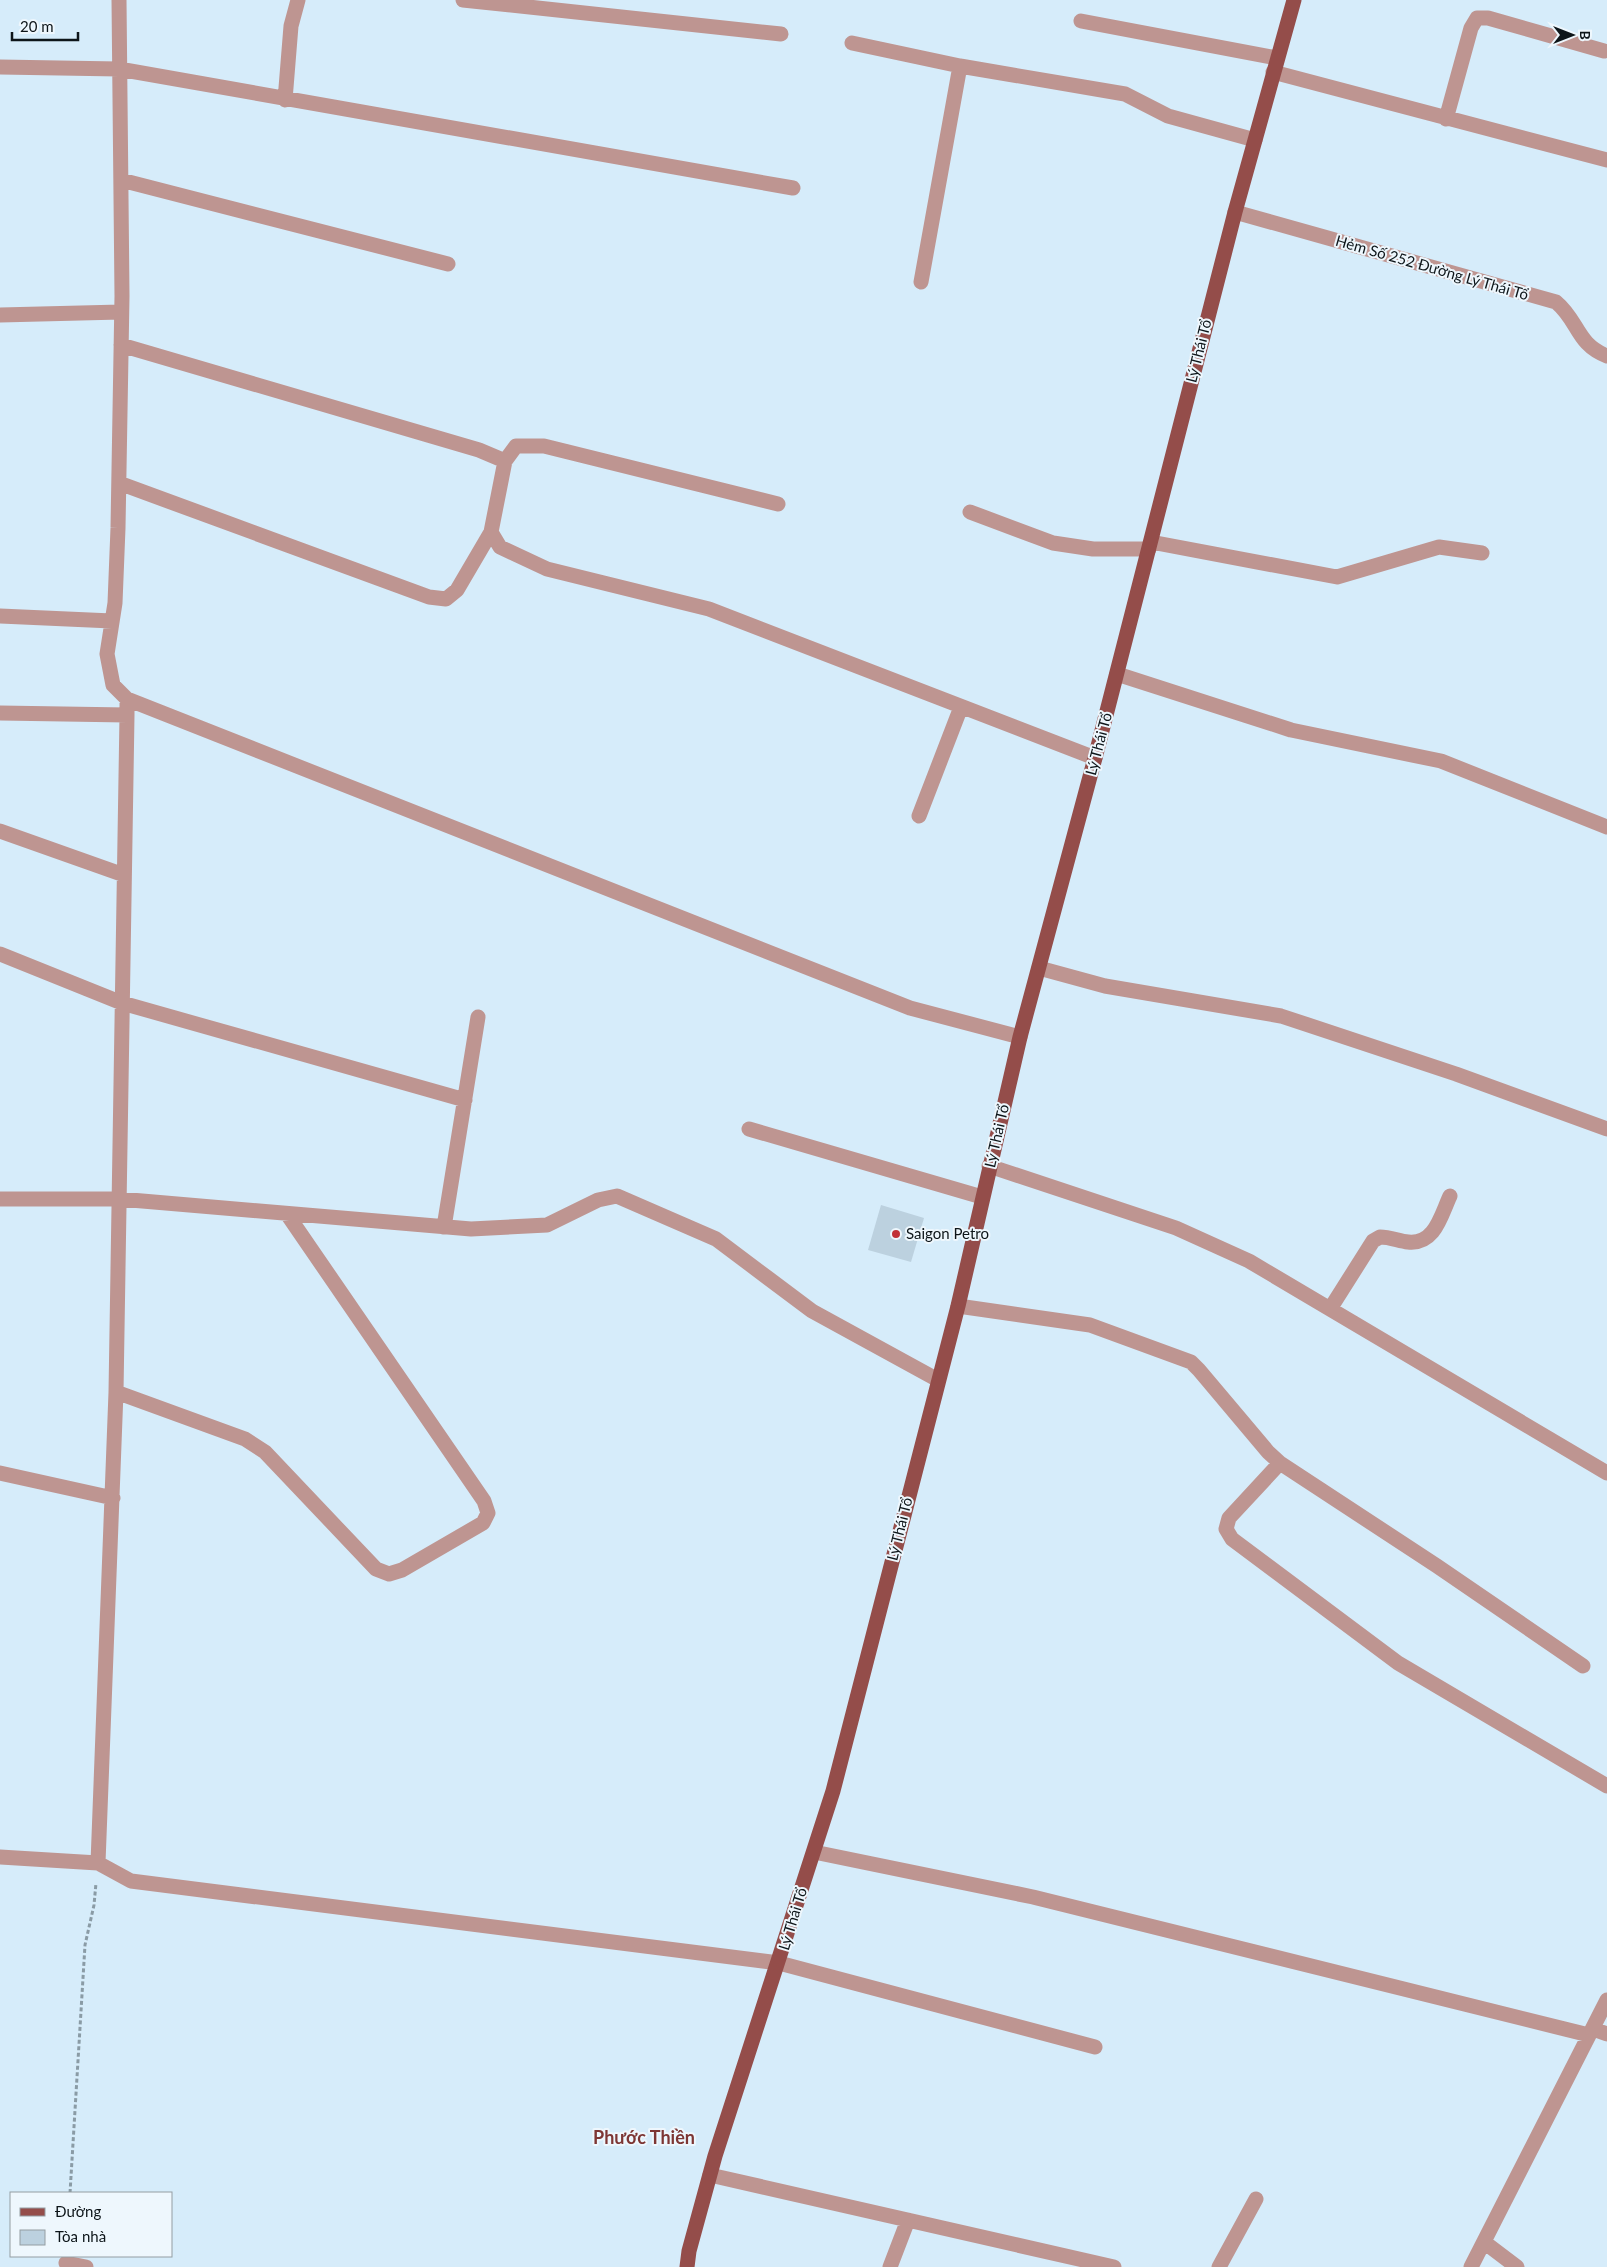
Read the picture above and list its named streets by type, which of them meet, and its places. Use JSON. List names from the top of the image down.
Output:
{
  "streets": {
    "main road": ["Lý Thái Tổ"],
    "street": ["Hẻm Số 252 Đường Lý Thái Tổ"]
  },
  "crossings": [
    ["Hẻm Số 252 Đường Lý Thái Tổ", "Lý Thái Tổ"]
  ],
  "districts": ["Phước Thiền"],
  "places": ["Saigon Petro"],
  "legend": ["Đường", "Tòa nhà"],
  "scale_bar": "20 m",
  "north": "right"
}
